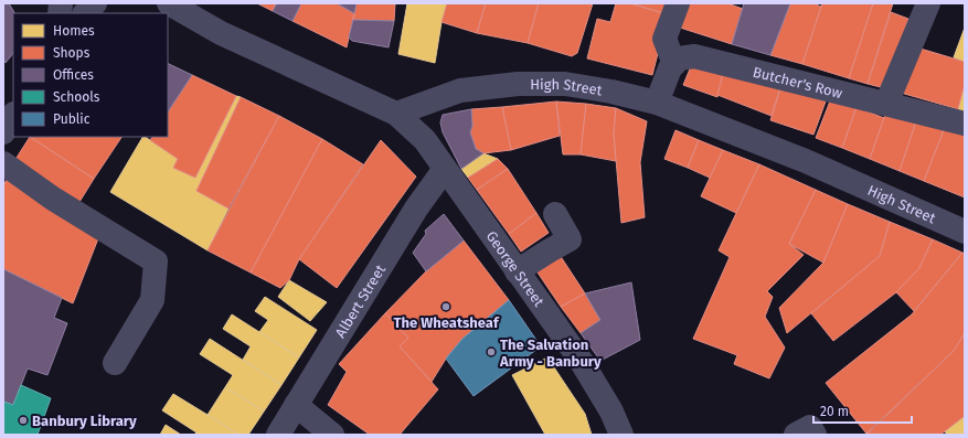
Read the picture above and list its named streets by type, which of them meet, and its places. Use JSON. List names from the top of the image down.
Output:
{
  "streets": {
    "street": [
      "Butcher's Row",
      "High Street",
      "George Street",
      "Albert Street"
    ]
  },
  "crossings": [
    ["High Street", "George Street"],
    ["George Street", "Albert Street"]
  ],
  "places": ["The Wheatsheaf", "The Salvation Army - Banbury", "Banbury Library"],
  "legend": [
    "Homes",
    "Shops",
    "Offices",
    "Schools",
    "Public"
  ],
  "scale_bar": "20 m"
}
